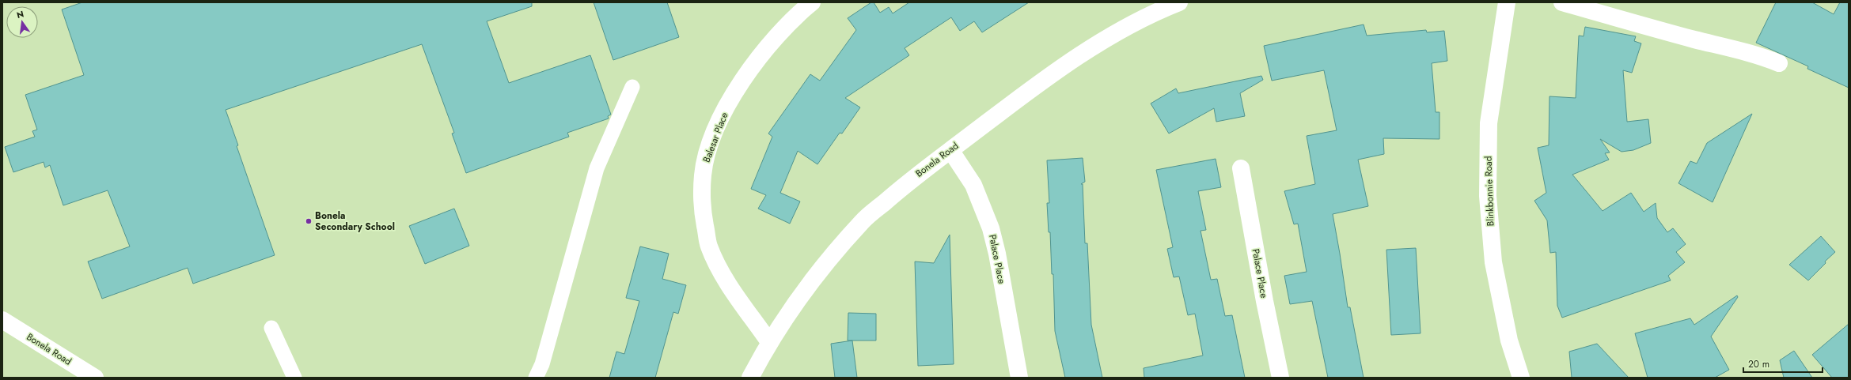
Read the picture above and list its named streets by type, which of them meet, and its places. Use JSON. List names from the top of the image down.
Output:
{
  "streets": {
    "street": [
      "Balesar Place",
      "Bonela Road",
      "Blinkbonnie Road",
      "Palace Place"
    ]
  },
  "crossings": [
    ["Balesar Place", "Bonela Road"],
    ["Bonela Road", "Palace Place"]
  ],
  "places": ["Bonela Secondary School"],
  "scale_bar": "20 m",
  "north": "top"
}
